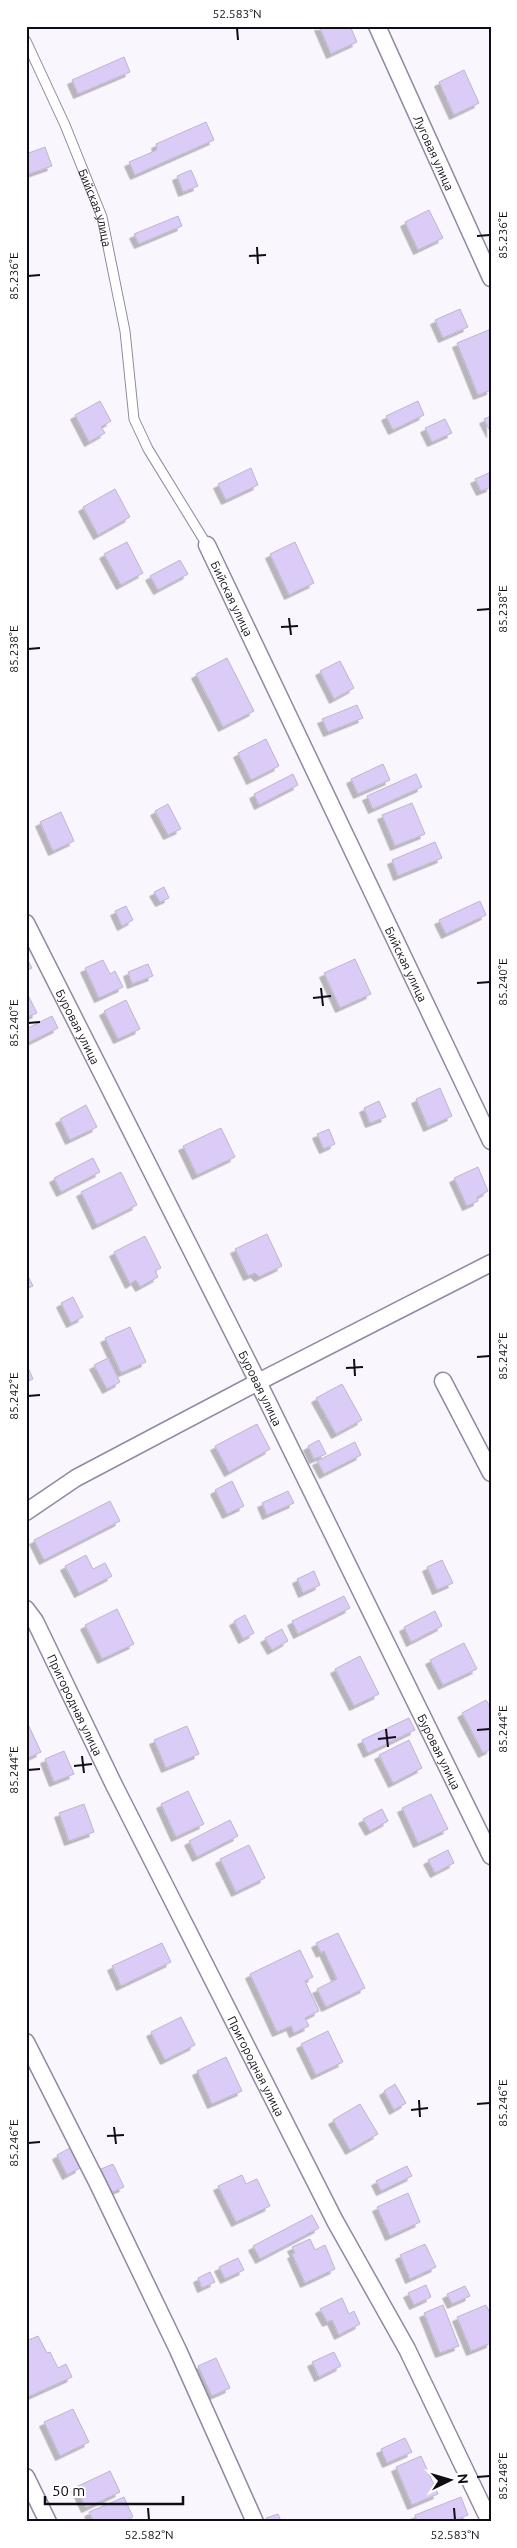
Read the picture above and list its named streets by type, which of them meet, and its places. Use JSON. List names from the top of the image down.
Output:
{
  "streets": {
    "street": [
      "Луговая улица",
      "Бийская улица",
      "Буровая улица",
      "Пригородная улица"
    ]
  },
  "scale_bar": "50 m",
  "north": "right",
  "coordinates": [
    "52.583°N",
    "85.236°E",
    "85.238°E",
    "85.240°E",
    "85.242°E",
    "85.244°E",
    "85.246°E",
    "85.248°E",
    "52.582°N"
  ]
}
